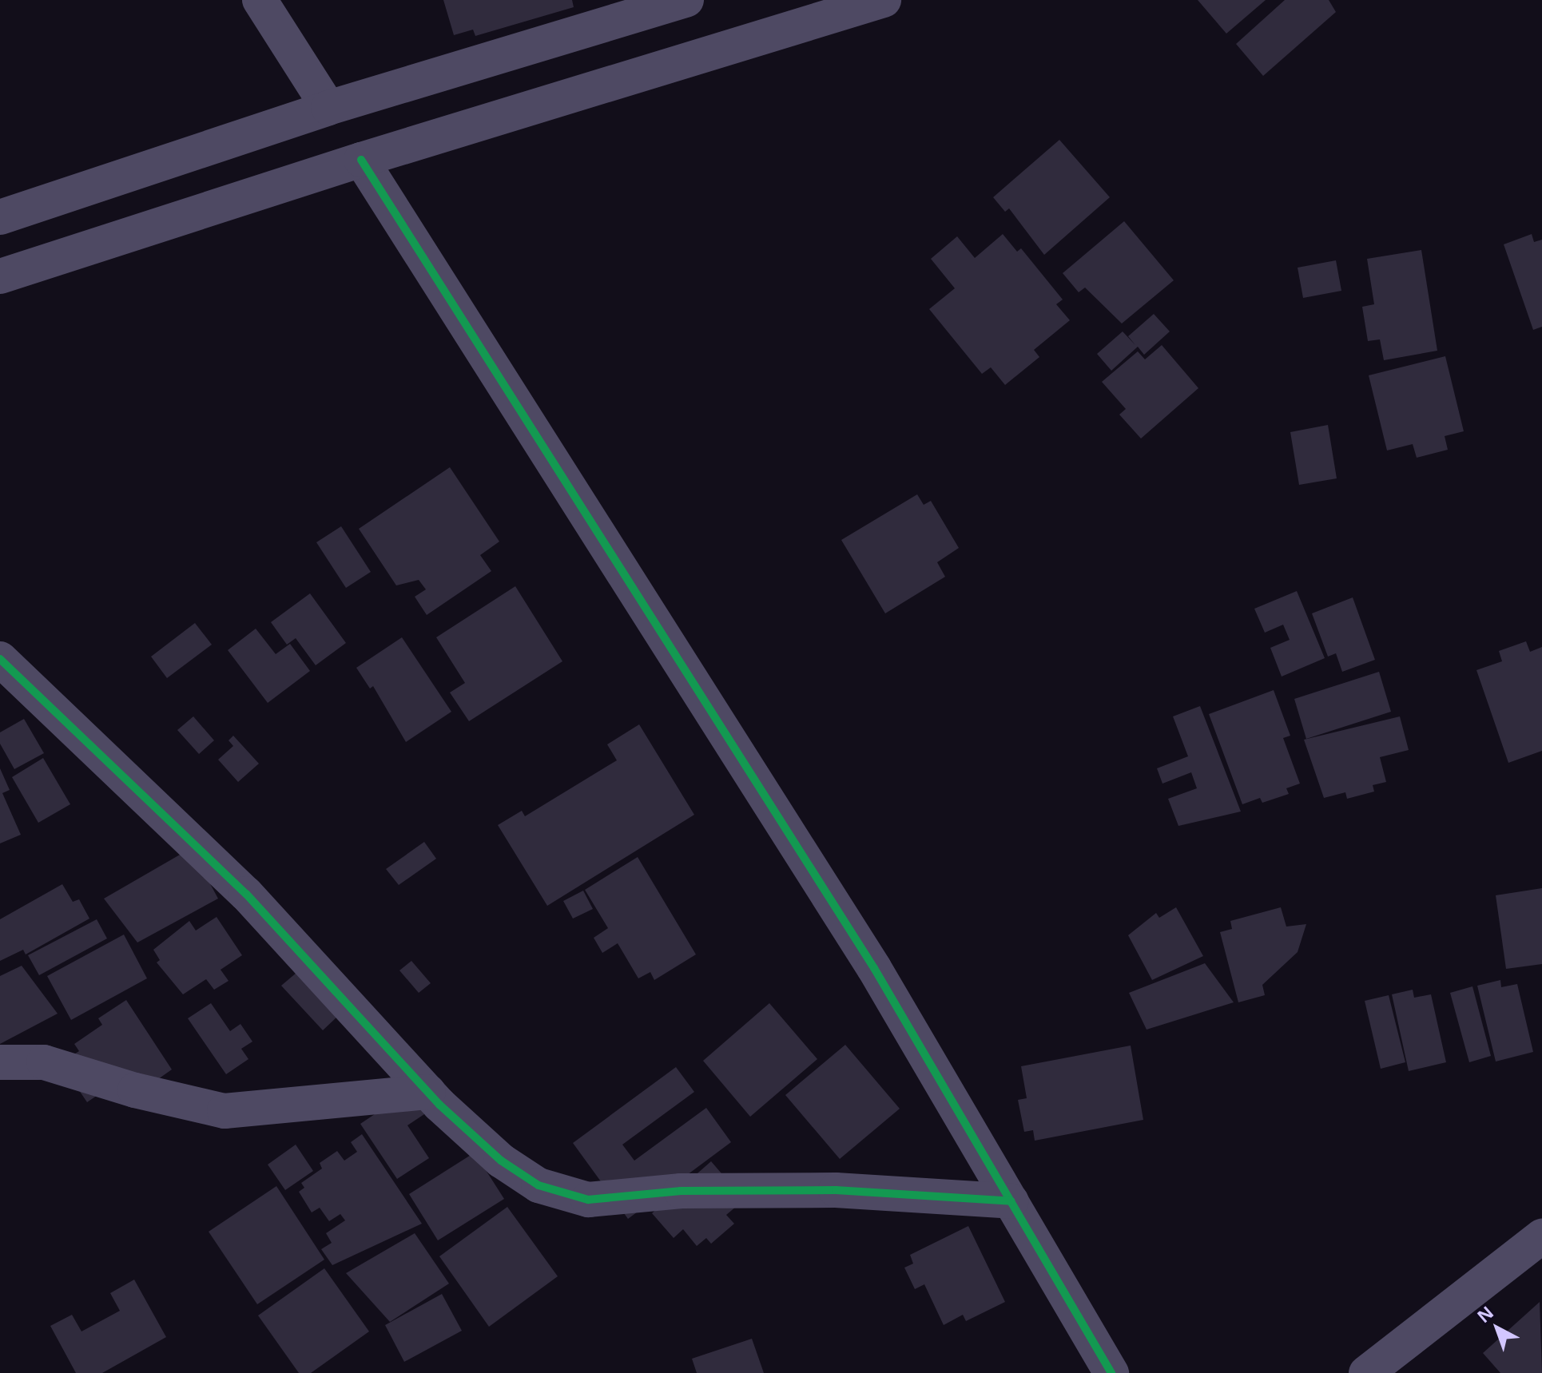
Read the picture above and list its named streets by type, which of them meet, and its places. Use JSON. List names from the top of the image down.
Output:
{
  "north": "top left"
}
